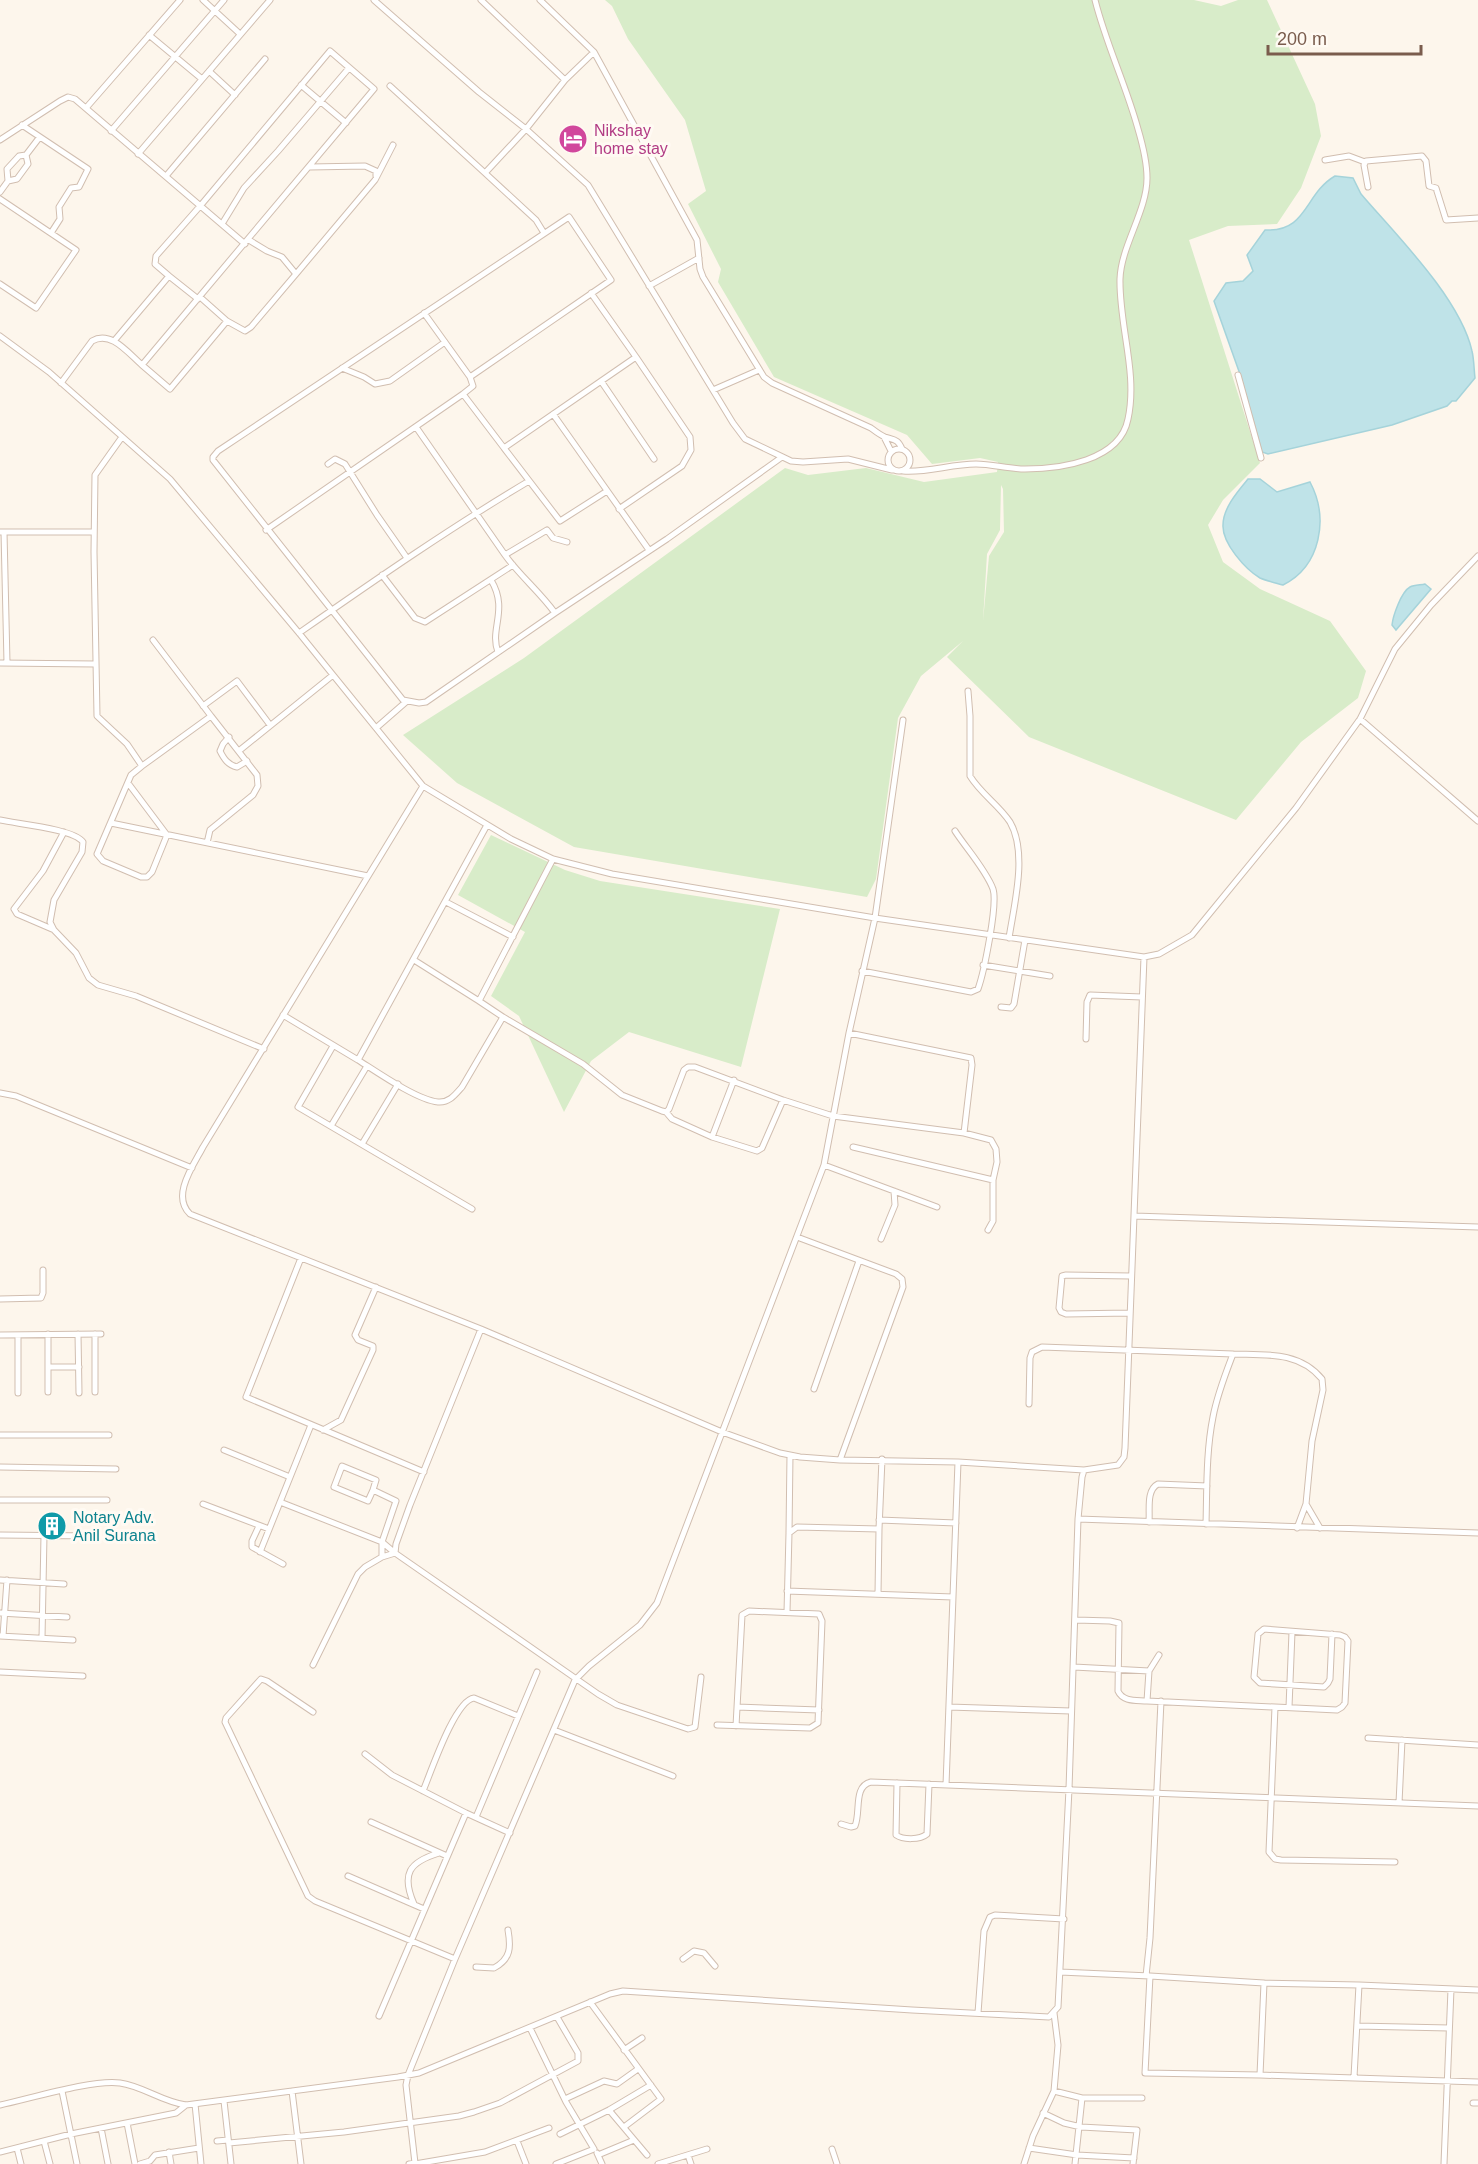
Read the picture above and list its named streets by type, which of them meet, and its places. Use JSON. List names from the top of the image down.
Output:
{
  "places": {
    "hotel": ["Nikshay home stay"],
    "building": ["Notary Adv. Anil Surana"]
  },
  "scale_bar": "200 m"
}
